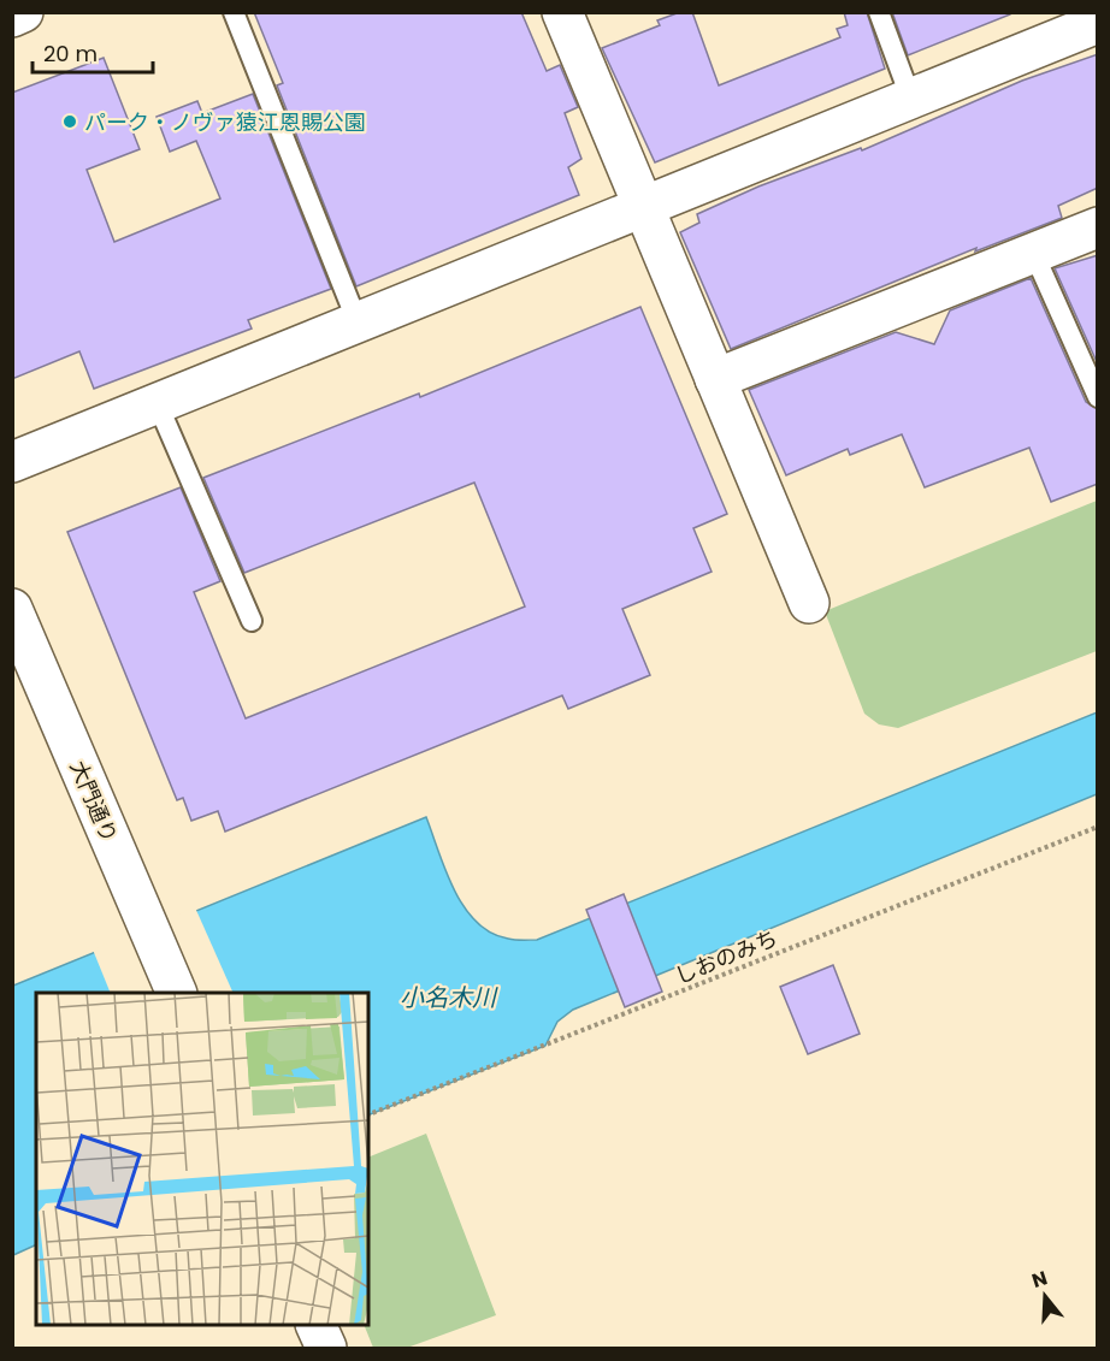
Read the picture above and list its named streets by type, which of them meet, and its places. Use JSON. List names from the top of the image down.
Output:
{
  "streets": {
    "street": ["大門通り"],
    "path": ["しおのみち"]
  },
  "water": ["小名木川"],
  "places": ["パーク・ノヴァ猿江恩賜公園"],
  "scale_bar": "20 m",
  "north": "top"
}
